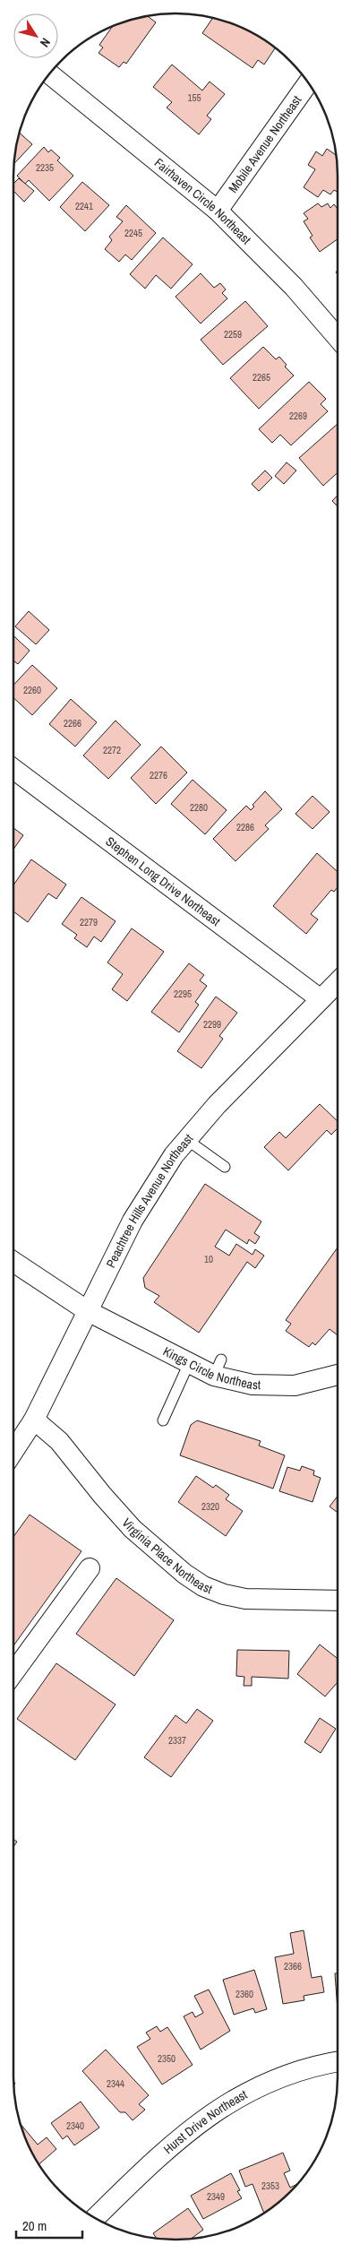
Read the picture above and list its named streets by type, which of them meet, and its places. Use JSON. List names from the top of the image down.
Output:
{
  "streets": {
    "street": [
      "Mobile Avenue Northeast",
      "Fairhaven Circle Northeast",
      "Stephen Long Drive Northeast",
      "Peachtree Hills Avenue Northeast",
      "Kings Circle Northeast",
      "Virginia Place Northeast",
      "Hurst Drive Northeast"
    ]
  },
  "crossings": [
    ["Mobile Avenue Northeast", "Fairhaven Circle Northeast"],
    ["Stephen Long Drive Northeast", "Peachtree Hills Avenue Northeast"],
    ["Peachtree Hills Avenue Northeast", "Kings Circle Northeast"],
    ["Peachtree Hills Avenue Northeast", "Virginia Place Northeast"]
  ],
  "house_numbers": [
    "155",
    "2235",
    "2241",
    "2245",
    "2259",
    "2265",
    "2269",
    "2260",
    "2266",
    "2272",
    "2276",
    "2280",
    "2286",
    "2279",
    "2295",
    "2299",
    "10",
    "2320",
    "2337",
    "2366",
    "2360",
    "2350",
    "2344",
    "2340",
    "2353",
    "2349"
  ],
  "scale_bar": "20 m",
  "north": "bottom right"
}
